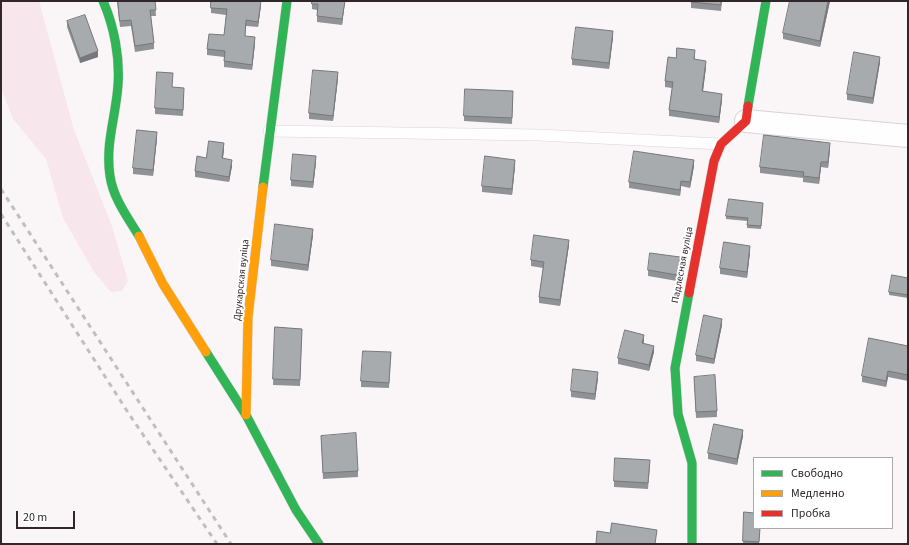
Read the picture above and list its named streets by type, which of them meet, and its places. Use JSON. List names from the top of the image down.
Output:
{
  "streets": {
    "street": ["Падлесная вуліца", "Друкарская вуліца"]
  },
  "legend": ["Свободно", "Медленно", "Пробка"],
  "scale_bar": "20 m"
}
